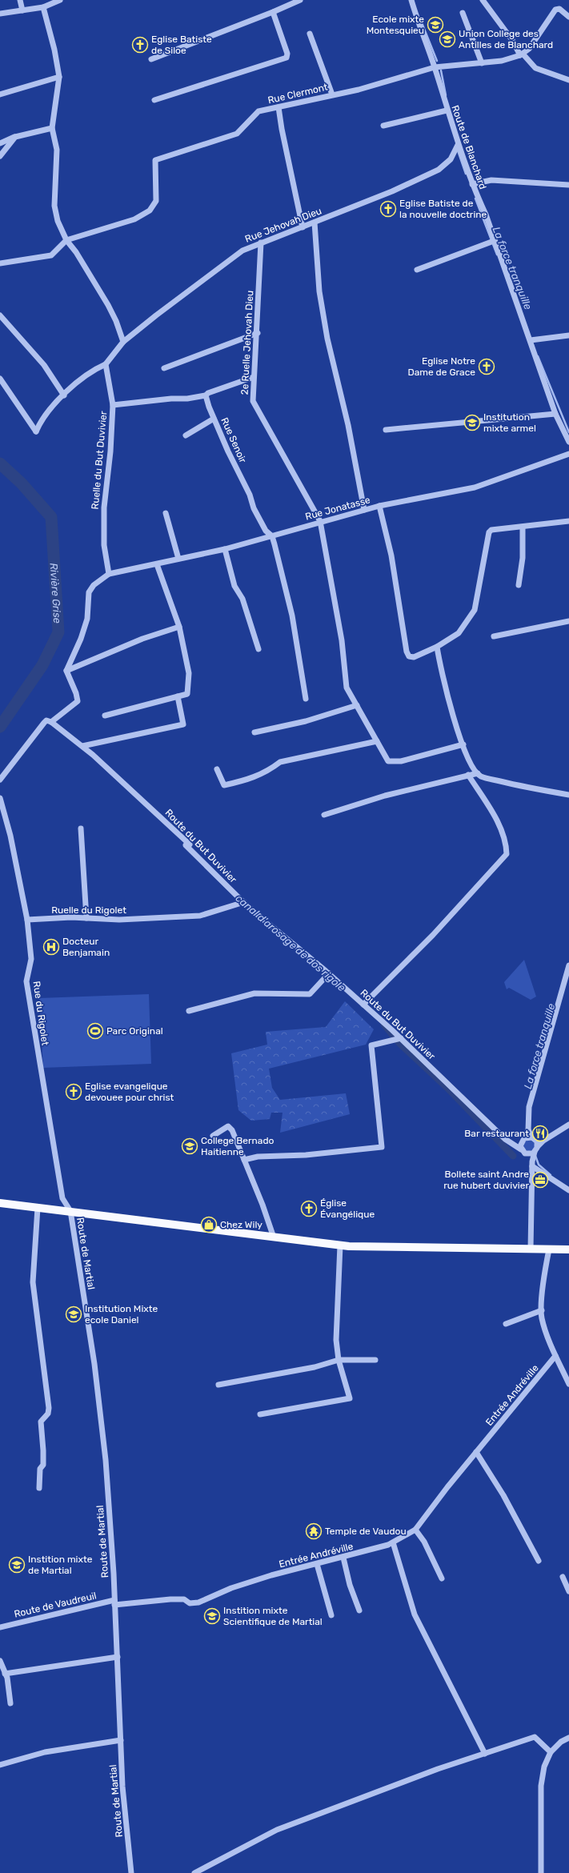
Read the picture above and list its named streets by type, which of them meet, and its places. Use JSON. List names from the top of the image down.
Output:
{
  "streets": {
    "street": [
      "Rue Clermont",
      "Route de Blanchard",
      "Rue Jehovah Dieu",
      "2e Ruelle Jehovah Dieu",
      "Rue Senoir",
      "Ruelle du But Duvivier",
      "Rue Jonatasse",
      "Route du But Duvivier",
      "Ruelle du Rigolet",
      "Rue du Rigolet",
      "Route de Martial",
      "Entrée Andréville",
      "Route de Vaudreuil"
    ]
  },
  "crossings": [
    ["Rue Clermont", "Route de Blanchard"],
    ["Route de Blanchard", "Rue Jehovah Dieu"],
    ["Rue Jehovah Dieu", "2e Ruelle Jehovah Dieu"],
    ["2e Ruelle Jehovah Dieu", "Rue Jonatasse"],
    ["Rue Senoir", "Rue Jonatasse"],
    ["Ruelle du But Duvivier", "Rue Jonatasse"],
    ["Route du But Duvivier", "Ruelle du Rigolet"],
    ["Ruelle du Rigolet", "Rue du Rigolet"],
    ["Rue du Rigolet", "Route de Martial"],
    ["Route de Martial", "Entrée Andréville"],
    ["Route de Martial", "Route de Vaudreuil"],
    ["Entrée Andréville", "Route de Vaudreuil"]
  ],
  "water": ["La force tranquille", "Rivière Grise", "canal d'arosage de dos rigole"],
  "places": {
    "school or university": [
      "Ecole mixte Montesquieu",
      "Union College des Antilles de Blanchard",
      "Institution mixte armel",
      "College Bernado Haitienne",
      "Institution Mixte ecole Daniel",
      "Instition mixte de Martial",
      "Instition mixte Scientifique de Martial"
    ],
    "church": [
      "Eglise Batiste de Siloe",
      "Eglise Batiste de la nouvelle doctrine",
      "Eglise Notre Dame de Grace",
      "Eglise evangelique devouee pour christ",
      "Église Évangélique"
    ],
    "hospital": ["Docteur Benjamain"],
    "sports": ["Parc Original"],
    "restaurant": ["Bar restaurant"],
    "office": ["Bollete saint Andre rue hubert duvivier"],
    "shop": ["Chez Wily"],
    "temple": ["Temple de Vaudou"]
  }
}
